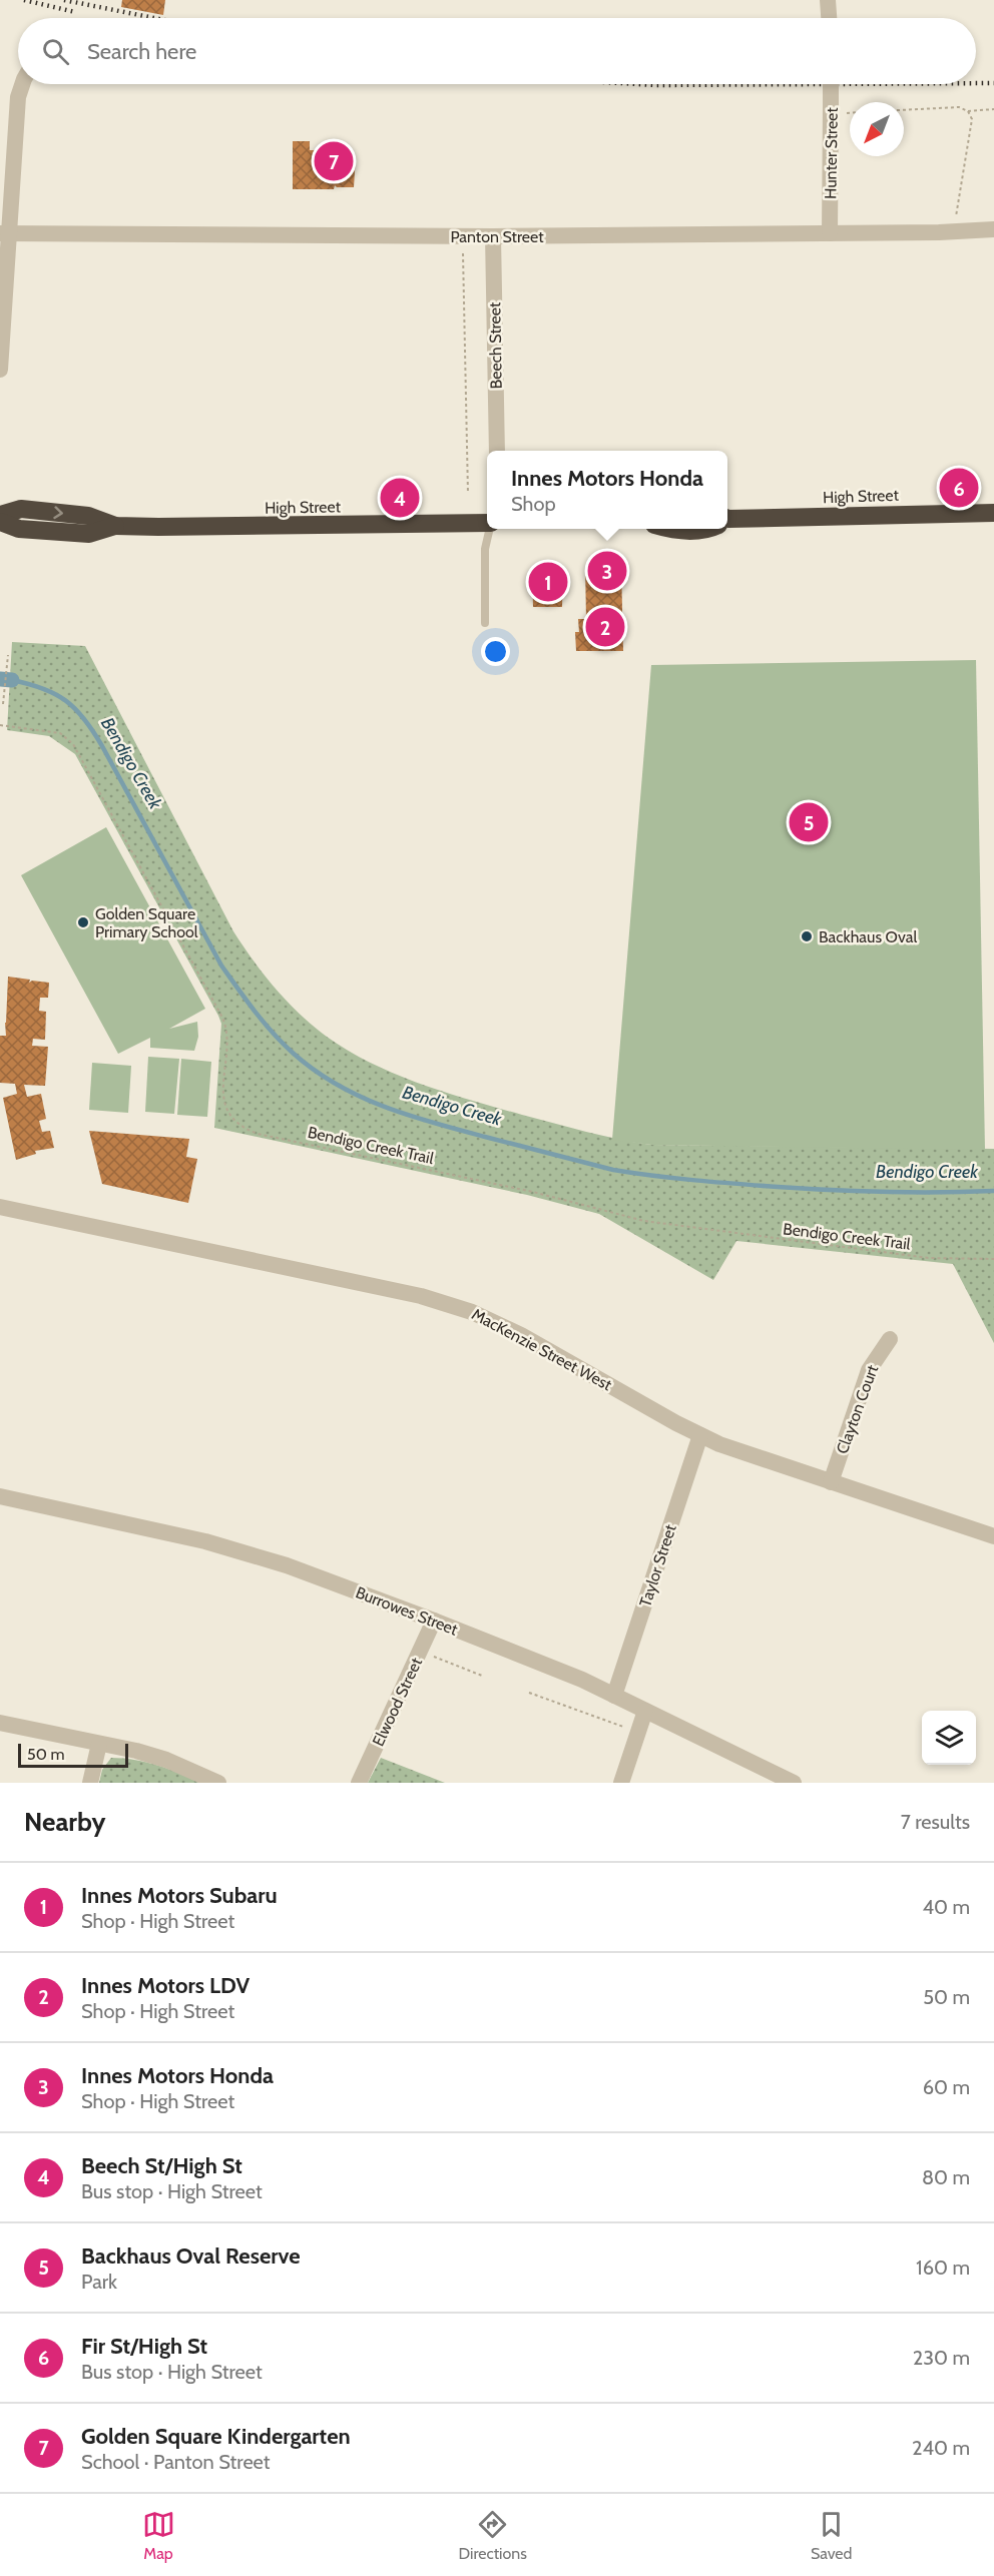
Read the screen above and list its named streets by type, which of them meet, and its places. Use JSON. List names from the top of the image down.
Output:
{
  "streets": {
    "highway": ["High Street"],
    "street": [
      "Hunter Street",
      "Panton Street",
      "Beech Street",
      "MacKenzie Street West",
      "Clayton Court",
      "Taylor Street",
      "Burrowes Street",
      "Elwood Street"
    ],
    "path": ["Bendigo Creek Trail"]
  },
  "crossings": [
    ["Hunter Street", "Panton Street"],
    ["Panton Street", "Beech Street"],
    ["MacKenzie Street West", "Clayton Court"],
    ["MacKenzie Street West", "Taylor Street"],
    ["Taylor Street", "Burrowes Street"],
    ["Burrowes Street", "Elwood Street"]
  ],
  "water": ["Bendigo Creek"],
  "places": ["Golden Square Primary School", "Backhaus Oval"],
  "scale_bar": "50 m",
  "north": "bottom left",
  "page": {
    "search": "Search here",
    "pins": [
      "7",
      "6",
      "4",
      "3",
      "1",
      "2",
      "5"
    ],
    "popup": ["Innes Motors Honda", "Shop"],
    "scale": "50 m",
    "heading": ["Nearby", "7 results"],
    "list": [
      {
        "mark": "1",
        "name": "Innes Motors Subaru",
        "note": "Shop · High Street",
        "value": "40 m"
      },
      {
        "mark": "2",
        "name": "Innes Motors LDV",
        "note": "Shop · High Street",
        "value": "50 m"
      },
      {
        "mark": "3",
        "name": "Innes Motors Honda",
        "note": "Shop · High Street",
        "value": "60 m"
      },
      {
        "mark": "4",
        "name": "Beech St/High St",
        "note": "Bus stop · High Street",
        "value": "80 m"
      },
      {
        "mark": "5",
        "name": "Backhaus Oval Reserve",
        "note": "Park",
        "value": "160 m"
      },
      {
        "mark": "6",
        "name": "Fir St/High St",
        "note": "Bus stop · High Street",
        "value": "230 m"
      },
      {
        "mark": "7",
        "name": "Golden Square Kindergarten",
        "note": "School · Panton Street",
        "value": "240 m"
      }
    ],
    "nav": ["Map", "Directions", "Saved"]
  }
}
